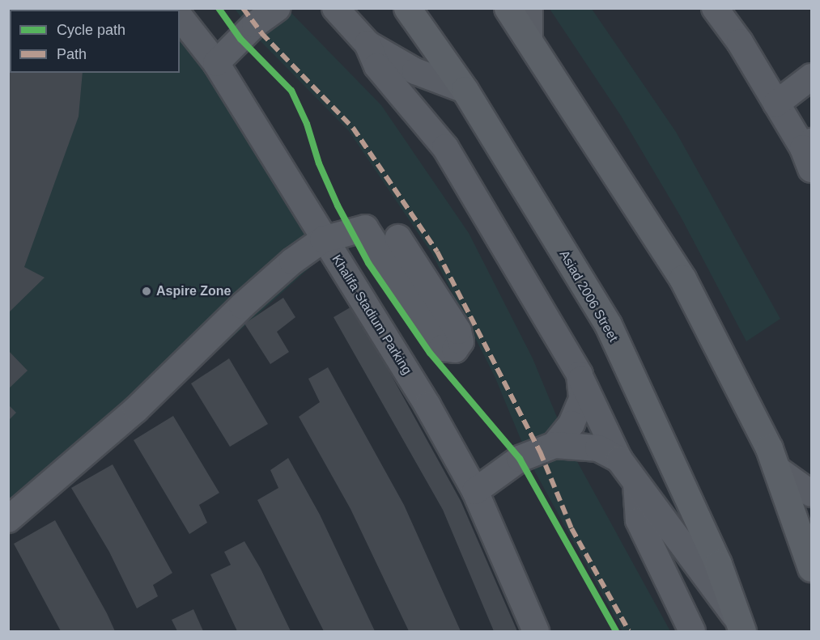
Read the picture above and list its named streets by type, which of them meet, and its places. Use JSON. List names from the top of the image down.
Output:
{
  "streets": {
    "main road": ["Asiad 2006 Street"],
    "street": ["Khalifa Stadium Parking"]
  },
  "places": ["Aspire Zone"],
  "legend": ["Cycle path", "Path"]
}
